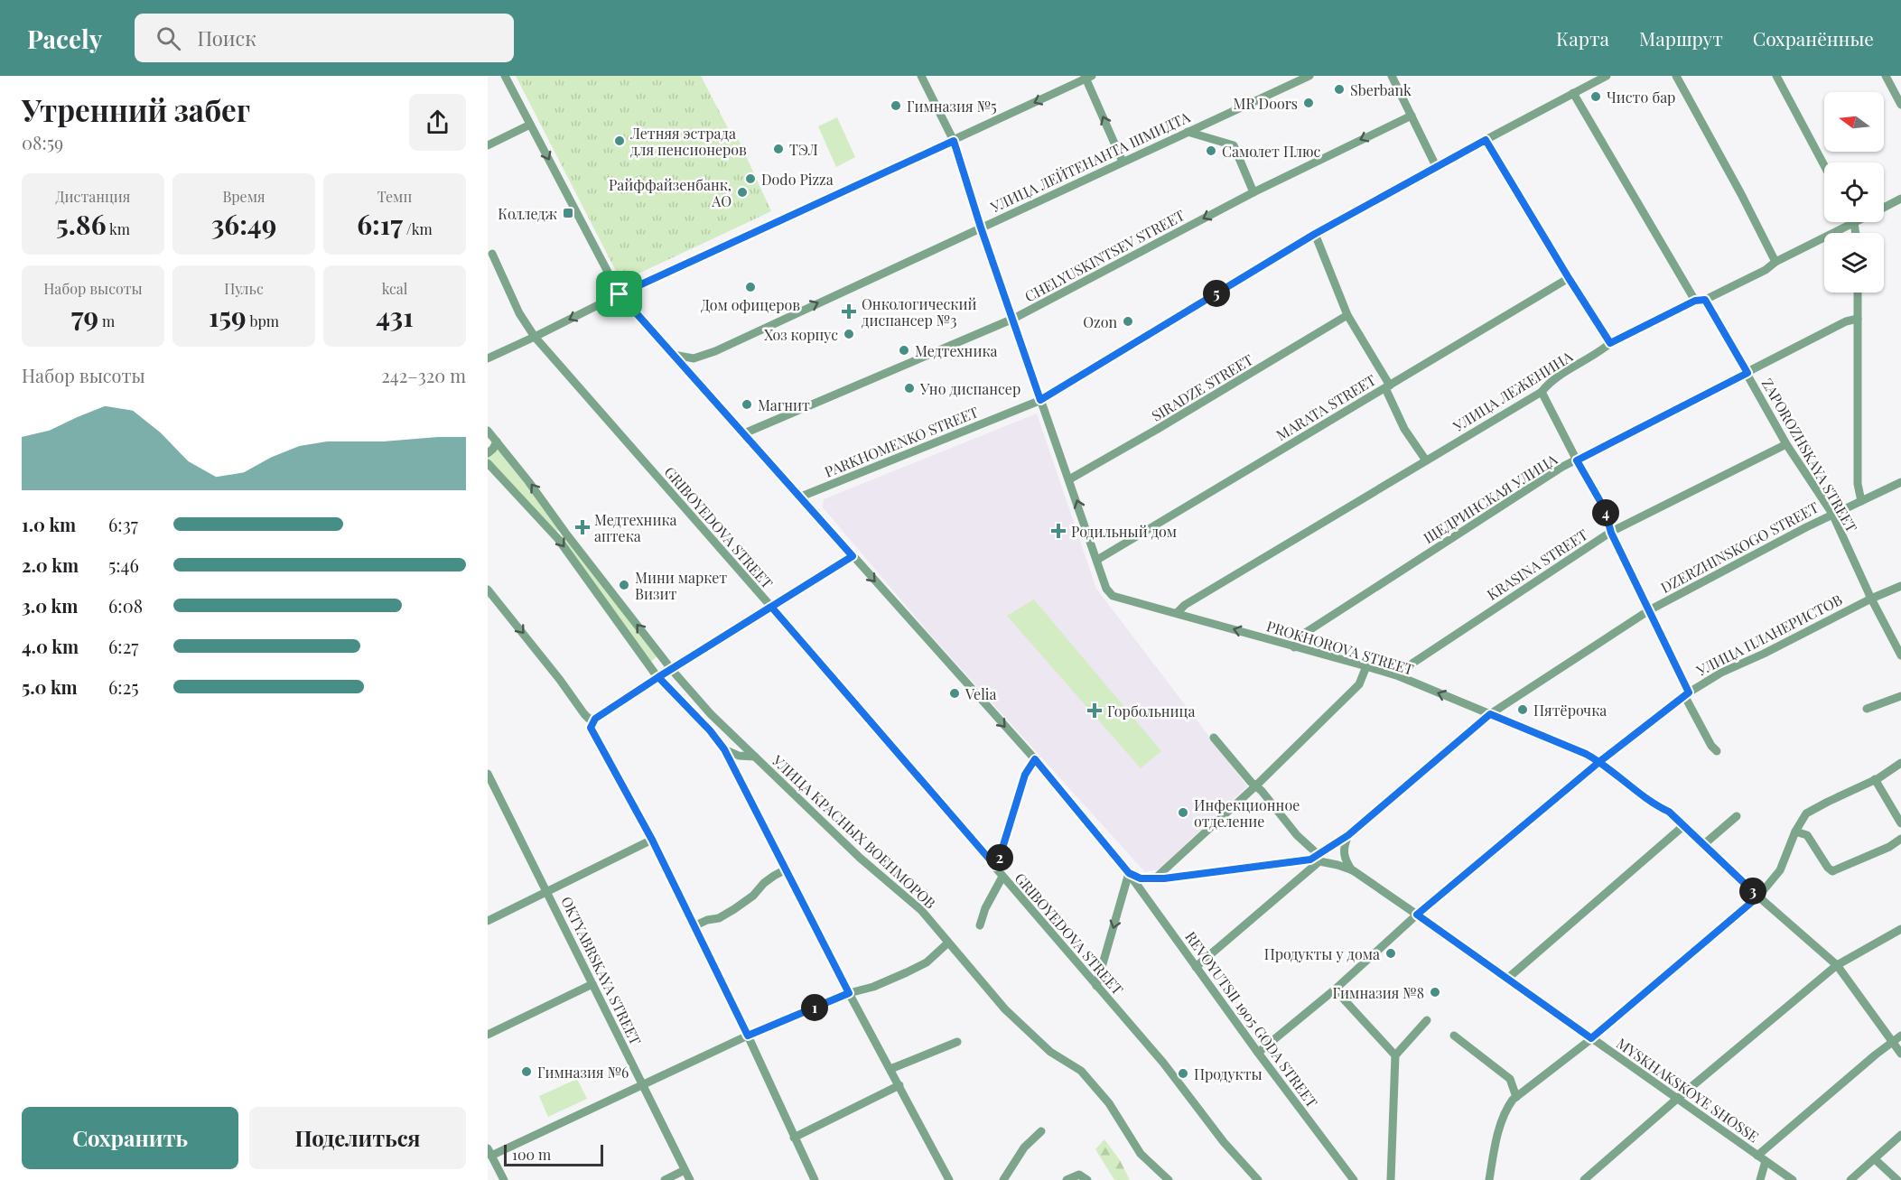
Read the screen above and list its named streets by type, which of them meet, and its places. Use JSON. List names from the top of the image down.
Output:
{
  "streets": {
    "street": [
      "УЛИЦА ЛЕЙТЕНАНТА ШМИДТА",
      "CHELYUSKINTSEV STREET",
      "SIRADZE STREET",
      "УЛИЦА ЛЕЖЕНИНА",
      "MARATA STREET",
      "PARKHOMENKO STREET",
      "ZAPOROZHSKAYA STREET",
      "ЩЕДРИНСКАЯ УЛИЦА",
      "GRIBOYEDOVA STREET",
      "DZERZHINSKOGO STREET",
      "KRASINA STREET",
      "УЛИЦА ПЛАНЕРИСТОВ",
      "PROKHOROVA STREET",
      "УЛИЦА КРАСНЫХ ВОЕНМОРОВ",
      "OKTYABRSKAYA STREET",
      "REVOYUTSII 1905 GODA STREET",
      "MYSKHAKSKOYE SHOSSE"
    ]
  },
  "crossings": [
    ["УЛИЦА ЛЕЙТЕНАНТА ШМИДТА", "REVOYUTSII 1905 GODA STREET"],
    ["CHELYUSKINTSEV STREET", "REVOYUTSII 1905 GODA STREET"],
    ["УЛИЦА ЛЕЖЕНИНА", "ZAPOROZHSKAYA STREET"],
    ["УЛИЦА ЛЕЖЕНИНА", "PROKHOROVA STREET"],
    ["MARATA STREET", "PROKHOROVA STREET"],
    ["PARKHOMENKO STREET", "REVOYUTSII 1905 GODA STREET"],
    ["ZAPOROZHSKAYA STREET", "ЩЕДРИНСКАЯ УЛИЦА"],
    ["ZAPOROZHSKAYA STREET", "DZERZHINSKOGO STREET"],
    ["ZAPOROZHSKAYA STREET", "KRASINA STREET"],
    ["ZAPOROZHSKAYA STREET", "УЛИЦА ПЛАНЕРИСТОВ"],
    ["ЩЕДРИНСКАЯ УЛИЦА", "PROKHOROVA STREET"],
    ["DZERZHINSKOGO STREET", "PROKHOROVA STREET"],
    ["DZERZHINSKOGO STREET", "REVOYUTSII 1905 GODA STREET"],
    ["DZERZHINSKOGO STREET", "MYSKHAKSKOYE SHOSSE"],
    ["KRASINA STREET", "PROKHOROVA STREET"],
    ["УЛИЦА ПЛАНЕРИСТОВ", "PROKHOROVA STREET"],
    ["УЛИЦА ПЛАНЕРИСТОВ", "REVOYUTSII 1905 GODA STREET"],
    ["УЛИЦА ПЛАНЕРИСТОВ", "MYSKHAKSKOYE SHOSSE"],
    ["REVOYUTSII 1905 GODA STREET", "MYSKHAKSKOYE SHOSSE"]
  ],
  "one_way": ["УЛИЦА ЛЕЙТЕНАНТА ШМИДТА", "CHELYUSKINTSEV STREET"],
  "places": {
    "other": [
      "Sberbank",
      "Чисто бар",
      "MR Doors",
      "Гимназия №5",
      "Летняя эстрада для пенсионеров",
      "ТЭЛ",
      "Самолет Плюс",
      "Dodo Pizza",
      "Райффайзенбанк, АО",
      "Дом офицеров",
      "Ozon",
      "Хоз корпус",
      "Медтехника",
      "Уно диспансер",
      "Магнит",
      "Мини маркет Визит",
      "Velia",
      "Пятёрочка",
      "Инфекционное отделение",
      "Продукты у дома",
      "Гимназия №8",
      "Гимназия №6",
      "Продукты"
    ],
    "transit": ["Колледж"],
    "health": [
      "Онкологический диспансер №3",
      "Медтехника аптека",
      "Родильный дом",
      "Горбольница"
    ]
  },
  "scale_bar": "100 m",
  "north": "left",
  "page": {
    "header": "Pacely",
    "search": "Поиск",
    "nav": ["Карта", "Маршрут", "Сохранённые"],
    "heading": ["Утренний забег", "08:59"],
    "stats": [
      ["Дистанция", "5.86 km"],
      ["Время", "36:49"],
      ["Темп", "6:17 /km"],
      ["Набор высоты", "79 m"],
      ["Пульс", "159 bpm"],
      ["kcal", "431"]
    ],
    "pins": [
      "5",
      "4",
      "2",
      "3",
      "1"
    ],
    "chart": ["Набор высоты", "242–320 m"],
    "list": [
      {
        "name": "1.0 km",
        "note": "6:37"
      },
      {
        "name": "2.0 km",
        "note": "5:46"
      },
      {
        "name": "3.0 km",
        "note": "6:08"
      },
      {
        "name": "4.0 km",
        "note": "6:27"
      },
      {
        "name": "5.0 km",
        "note": "6:25"
      }
    ],
    "buttons": ["Сохранить", "Поделиться"],
    "scale": "100 m"
  }
}
